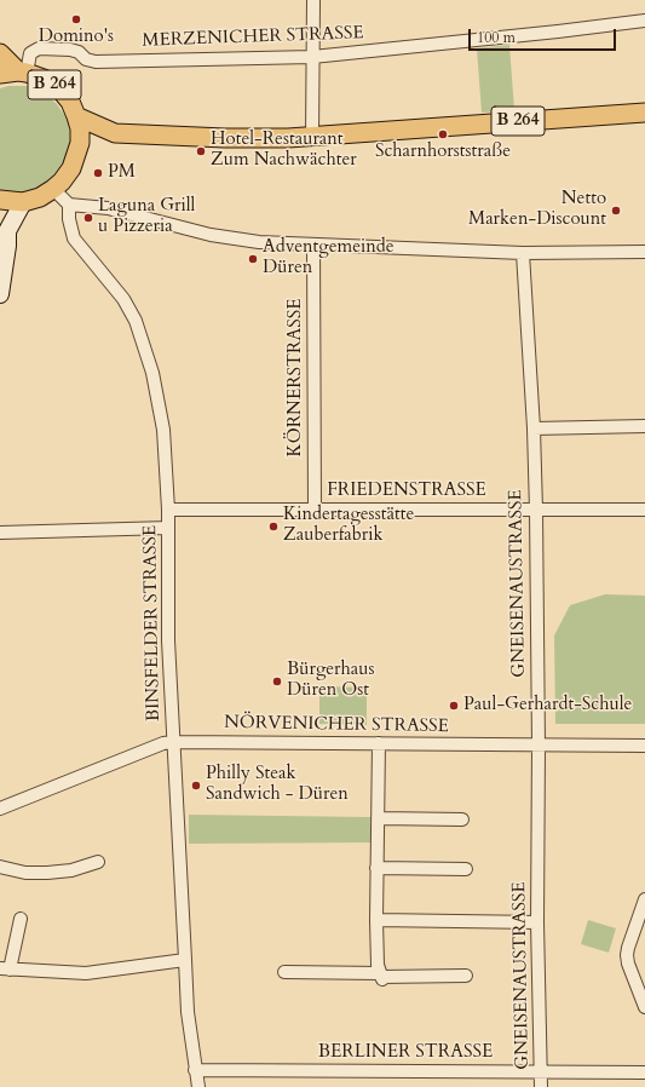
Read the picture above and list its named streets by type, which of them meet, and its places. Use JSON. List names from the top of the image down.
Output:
{
  "streets": {
    "main road": ["B 264"],
    "street": [
      "MERZENICHER STRASSE",
      "KÖRNERSTRASSE",
      "FRIEDENSTRASSE",
      "GNEISENAUSTRASSE",
      "BINSFELDER STRASSE",
      "NÖRVENICHER STRASSE",
      "BERLINER STRASSE"
    ]
  },
  "crossings": [
    ["MERZENICHER STRASSE", "B 264"],
    ["KÖRNERSTRASSE", "FRIEDENSTRASSE"],
    ["FRIEDENSTRASSE", "GNEISENAUSTRASSE"],
    ["FRIEDENSTRASSE", "BINSFELDER STRASSE"],
    ["GNEISENAUSTRASSE", "NÖRVENICHER STRASSE"],
    ["GNEISENAUSTRASSE", "BERLINER STRASSE"],
    ["BINSFELDER STRASSE", "NÖRVENICHER STRASSE"],
    ["BINSFELDER STRASSE", "BERLINER STRASSE"]
  ],
  "places": [
    "Domino's",
    "Scharnhorststraße",
    "Hotel-Restaurant Zum Nachwächter",
    "PM",
    "Netto Marken-Discount",
    "Laguna Grill u Pizzeria",
    "Adventgemeinde Düren",
    "Kindertagesstätte Zauberfabrik",
    "Bürgerhaus Düren Ost",
    "Paul-Gerhardt-Schule",
    "Philly Steak Sandwich - Düren"
  ],
  "scale_bar": "100 m"
}
